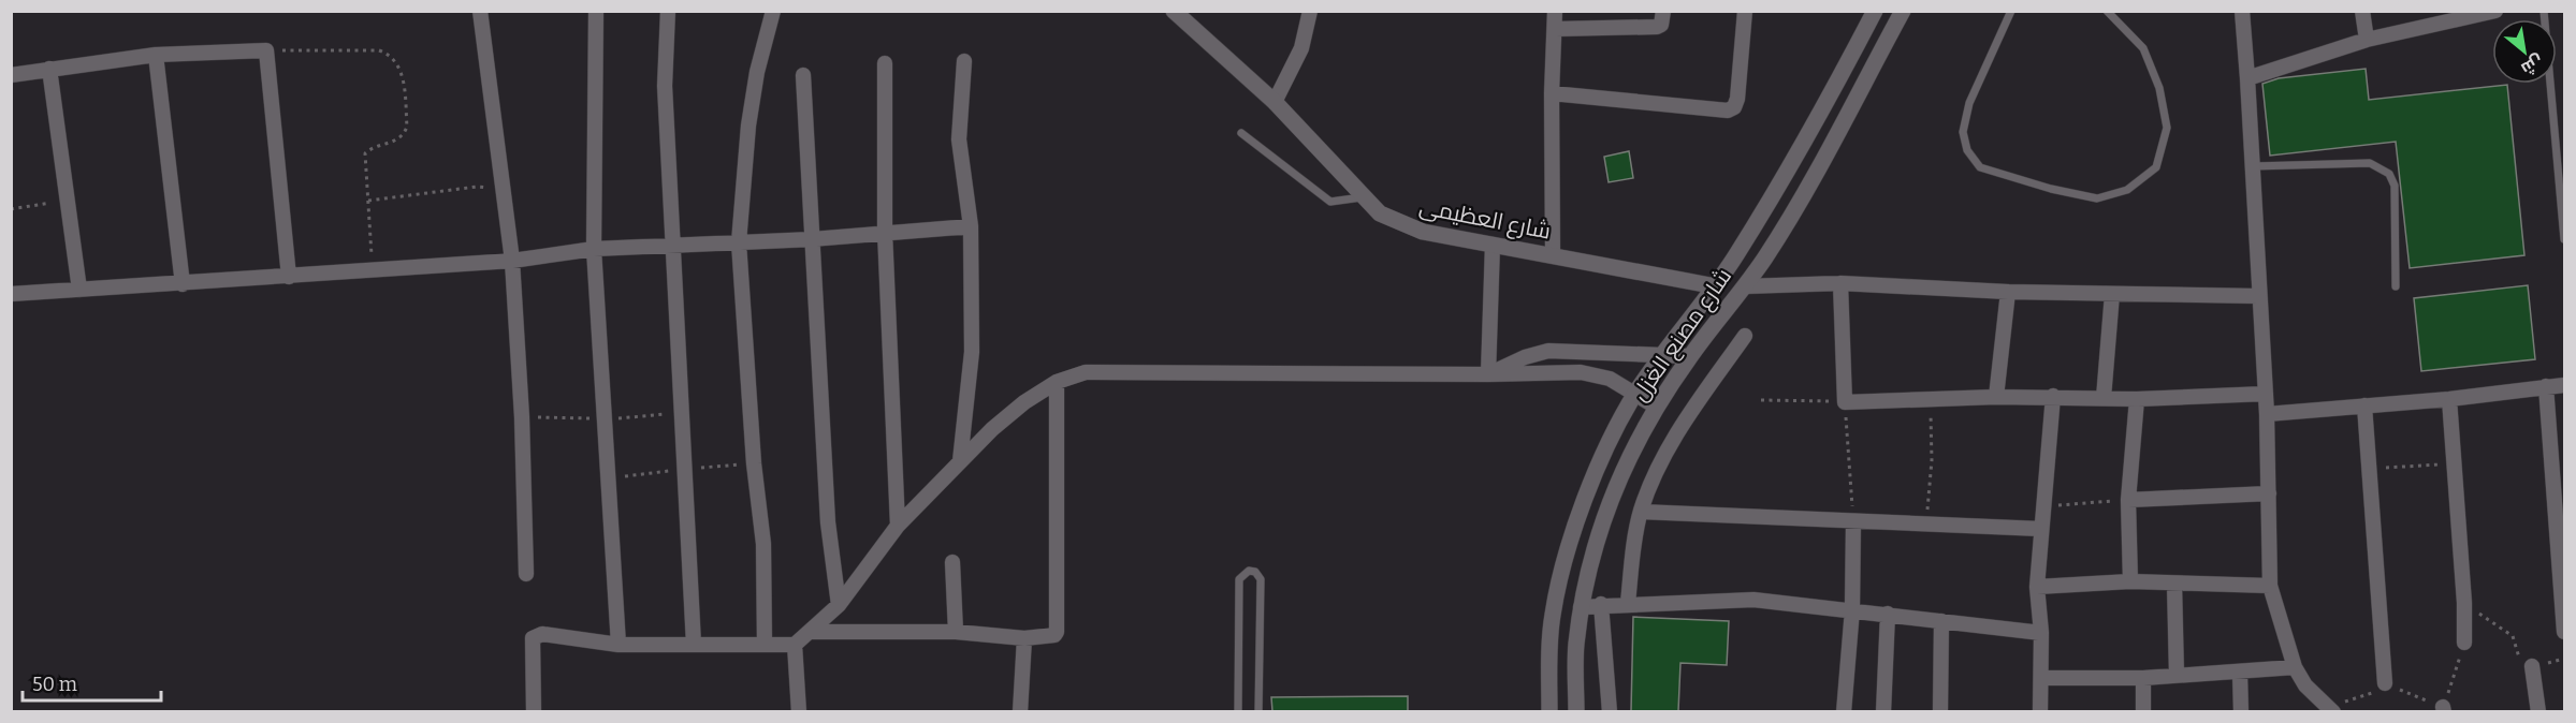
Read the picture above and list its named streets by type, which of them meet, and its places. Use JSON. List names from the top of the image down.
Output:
{
  "streets": {
    "street": ["شارع العظيمى", "شارع مصنع الغزل"]
  },
  "crossings": [
    ["شارع العظيمى", "شارع مصنع الغزل"]
  ],
  "scale_bar": "50 m",
  "north": "bottom right"
}
